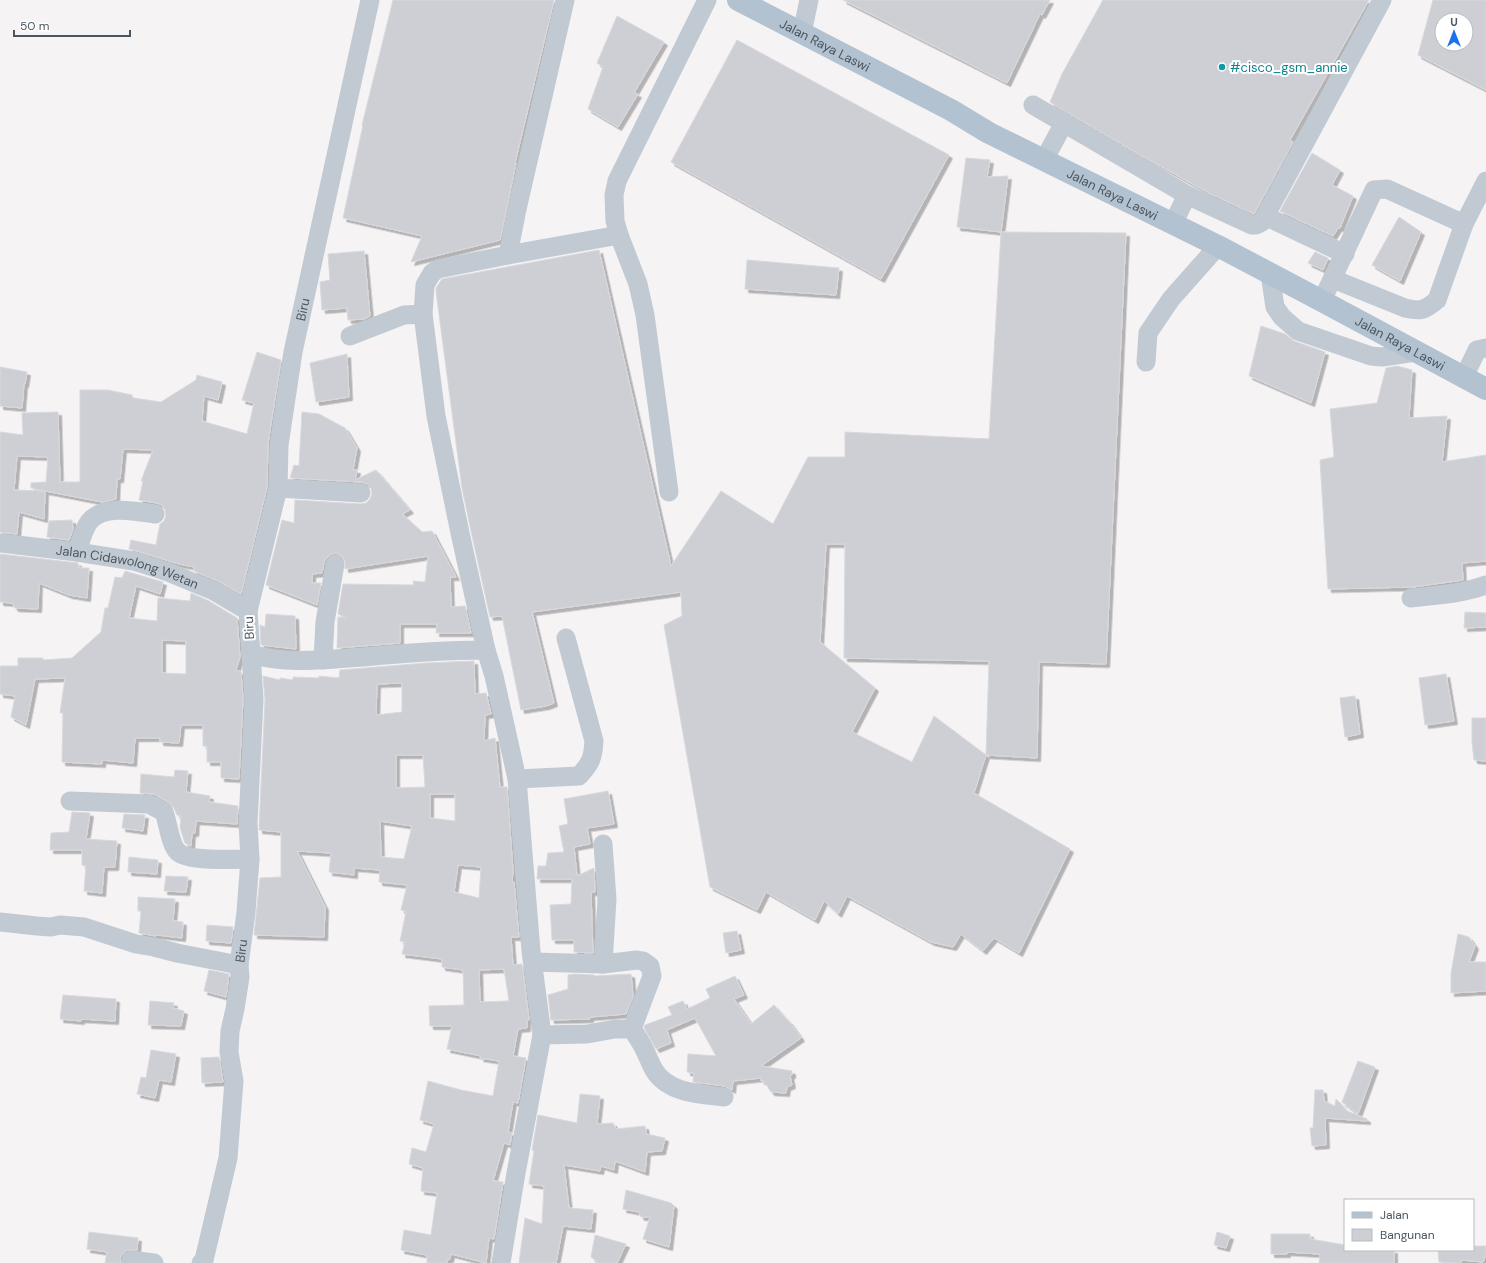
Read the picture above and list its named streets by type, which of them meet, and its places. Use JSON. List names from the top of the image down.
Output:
{
  "streets": {
    "main road": ["Jalan Raya Laswi"],
    "street": ["Biru", "Jalan Cidawolong Wetan"]
  },
  "crossings": [
    ["Biru", "Jalan Cidawolong Wetan"]
  ],
  "places": ["#cisco_gsm_annie"],
  "legend": ["Jalan", "Bangunan"],
  "scale_bar": "50 m",
  "north": "top"
}
